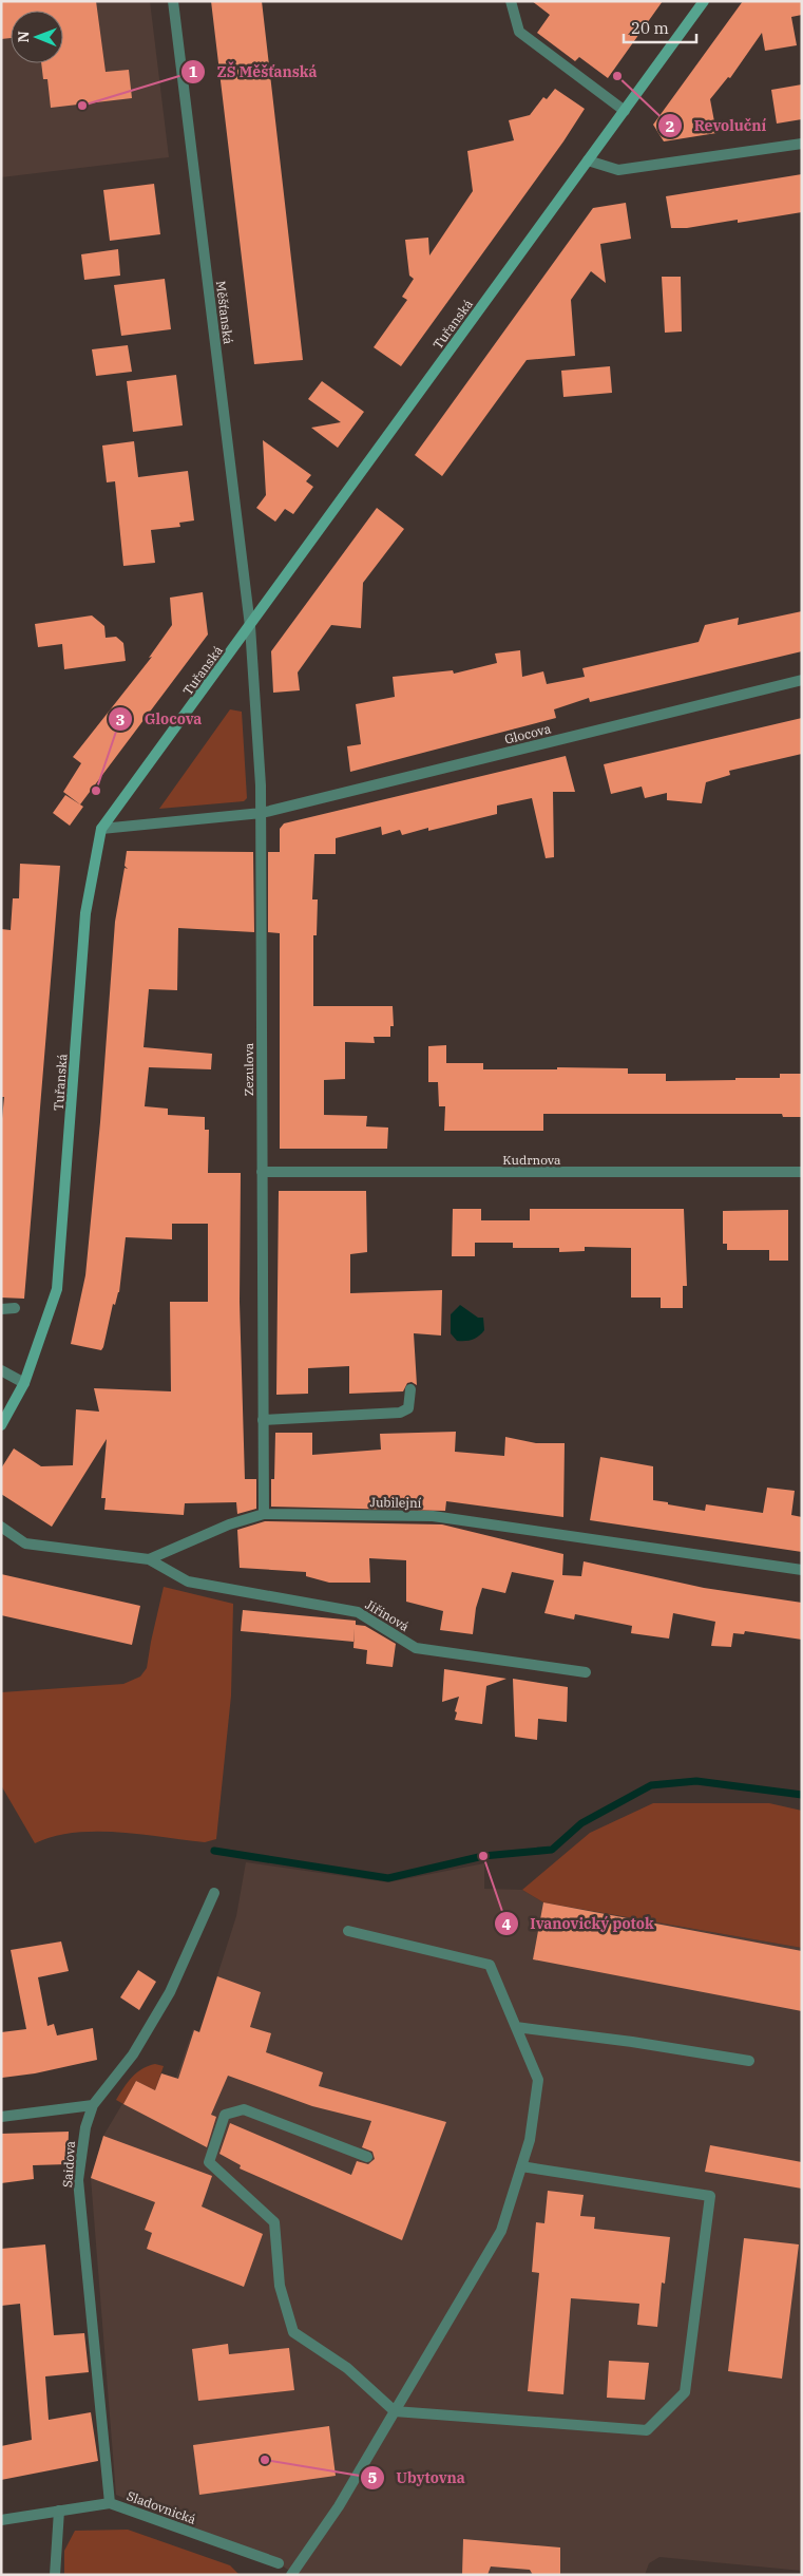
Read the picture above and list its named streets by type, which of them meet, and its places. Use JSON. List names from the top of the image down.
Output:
{
  "streets": {
    "main road": ["Tuřanská"],
    "street": [
      "Měšťanská",
      "Glocova",
      "Zezulova",
      "Kudrnova",
      "Jubilejní",
      "Jiřinová",
      "Saidova",
      "Sladovnická"
    ]
  },
  "crossings": [
    ["Měšťanská", "Tuřanská"],
    ["Měšťanská", "Zezulova"],
    ["Tuřanská", "Glocova"],
    ["Tuřanská", "Zezulova"],
    ["Glocova", "Zezulova"],
    ["Zezulova", "Kudrnova"],
    ["Zezulova", "Jubilejní"],
    ["Jubilejní", "Jiřinová"],
    ["Saidova", "Sladovnická"]
  ],
  "places": [
    "Revoluční",
    "ZŠ Měšťanská",
    "Glocova",
    "Ivanovický potok",
    "Ubytovna"
  ],
  "scale_bar": "20 m",
  "north": "left"
}
